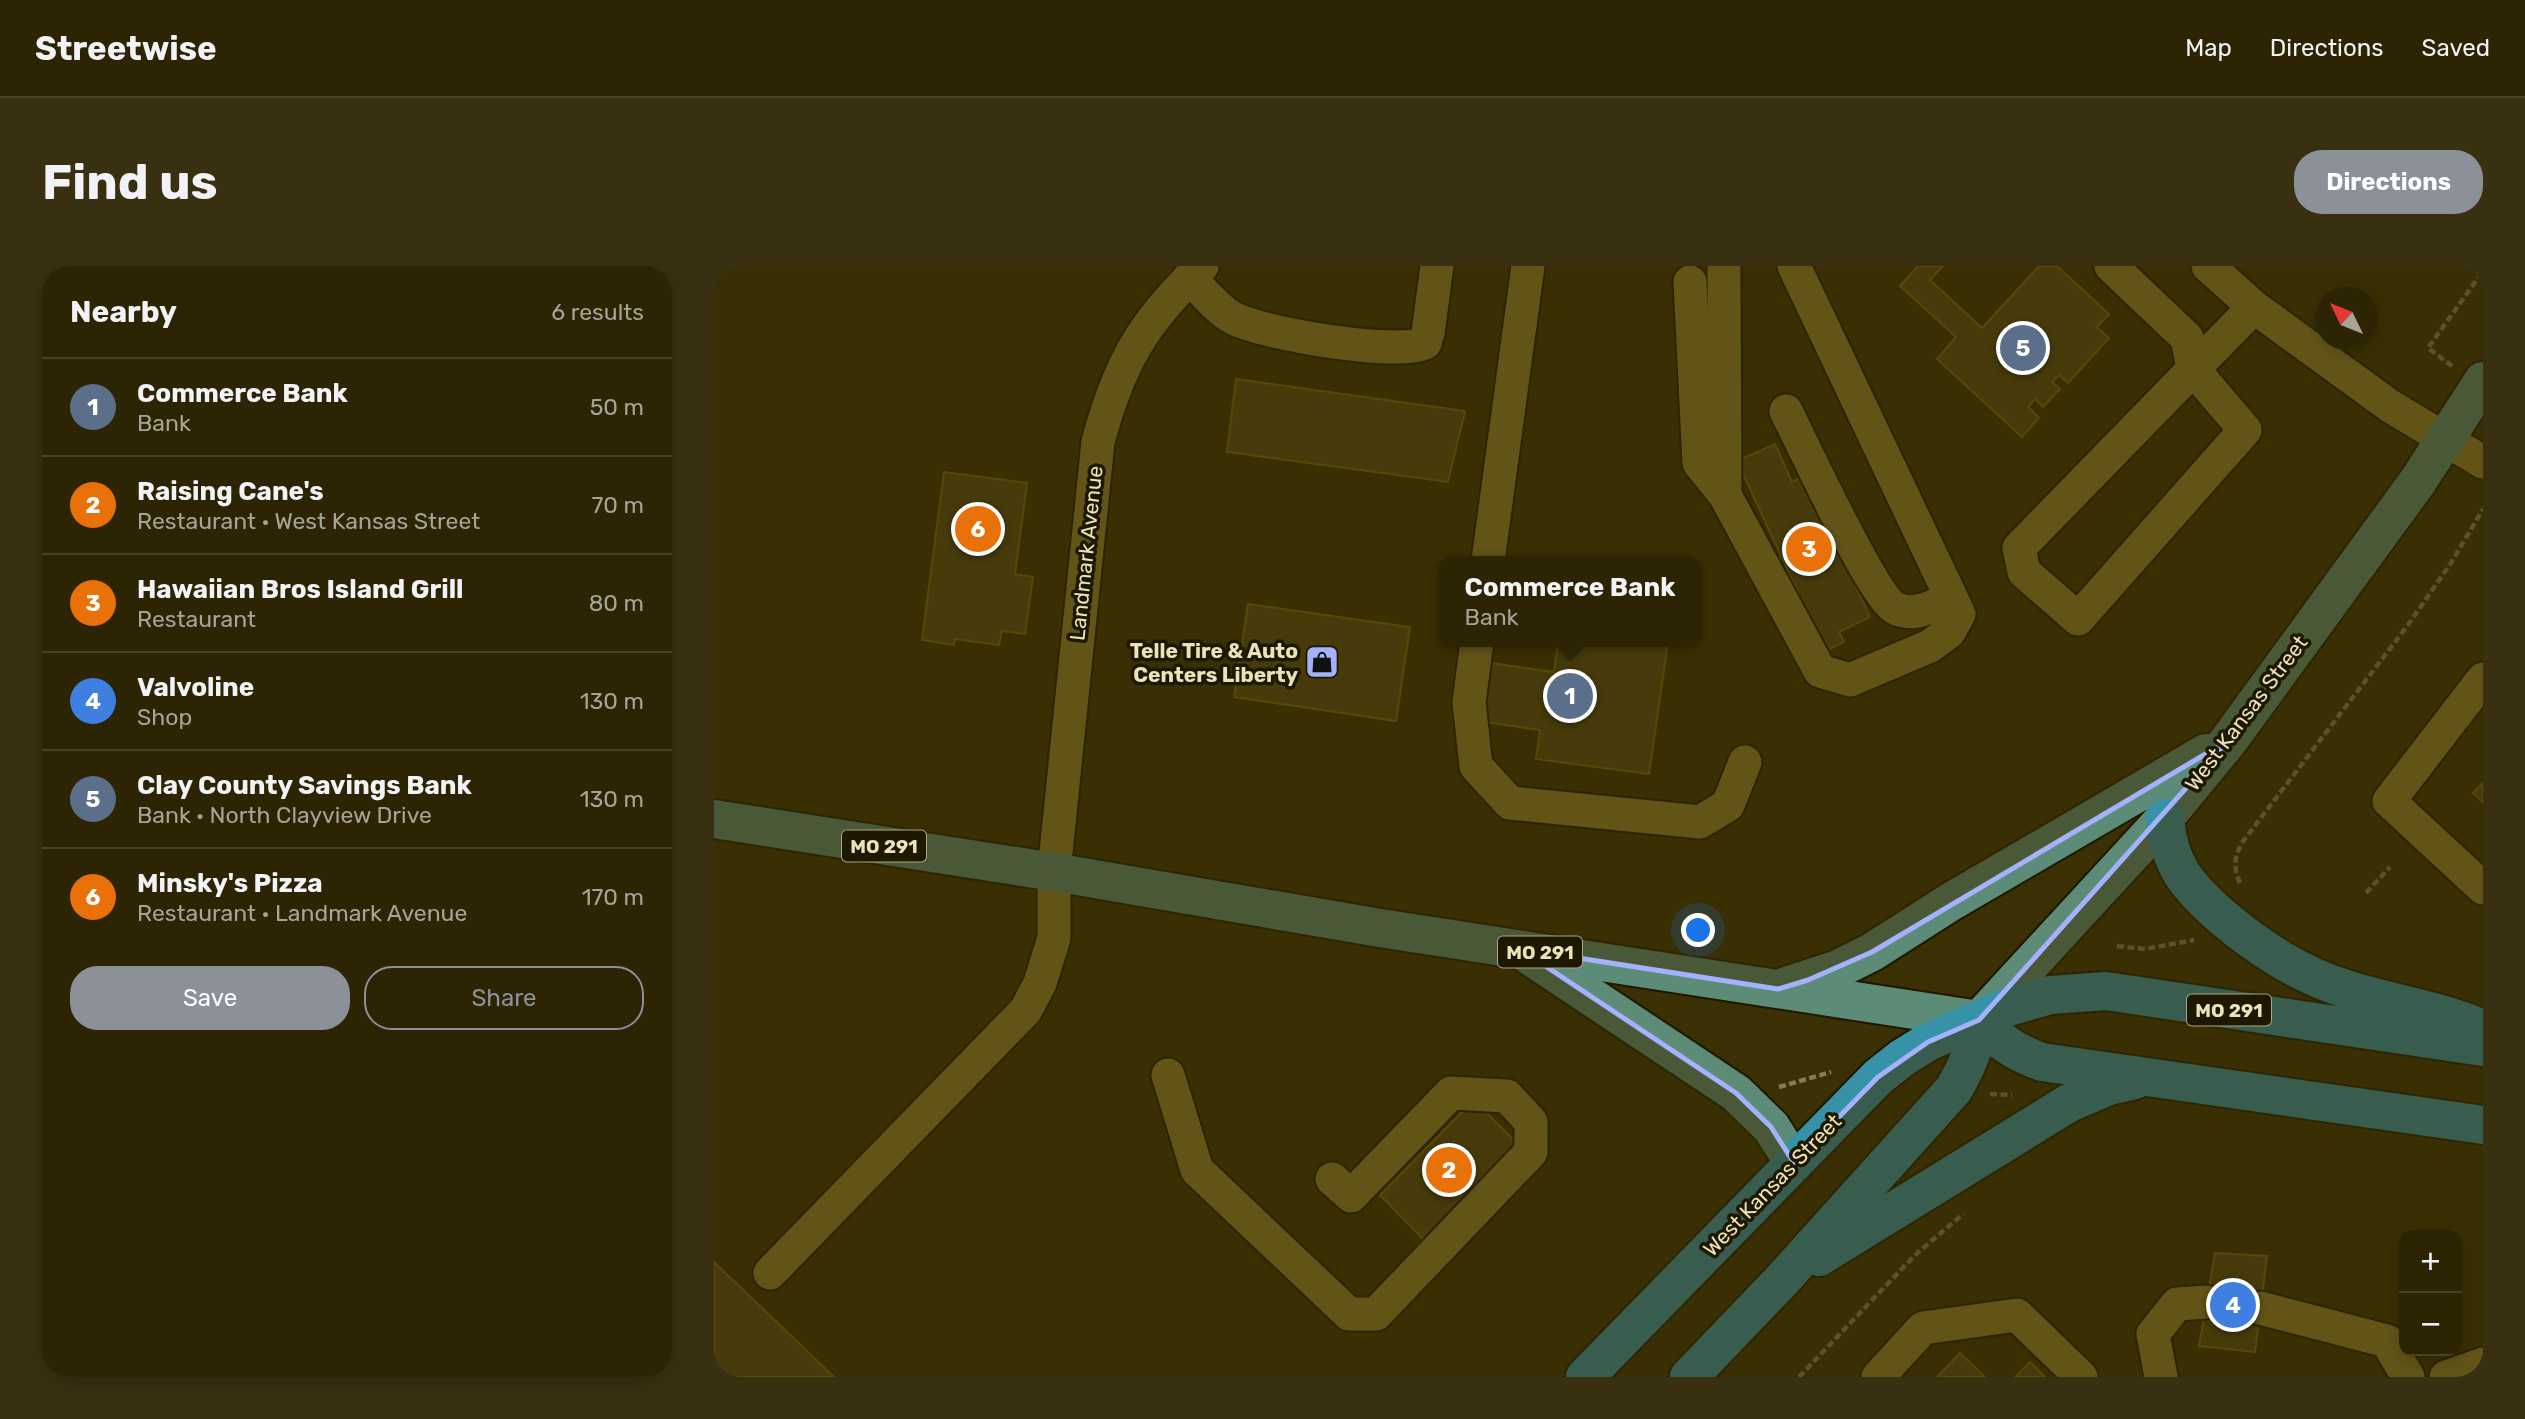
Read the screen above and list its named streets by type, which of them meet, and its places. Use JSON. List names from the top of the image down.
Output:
{
  "streets": {
    "highway": ["West Kansas Street", "MO 291"],
    "street": ["Landmark Avenue"]
  },
  "crossings": [
    ["Landmark Avenue", "MO 291"],
    ["West Kansas Street", "MO 291"]
  ],
  "places": {
    "shop": ["Telle Tire & Auto Centers Liberty"]
  },
  "north": "top left",
  "page": {
    "header": "Streetwise",
    "nav": ["Map", "Directions", "Saved"],
    "buttons": [
      "Directions",
      ["Save", "Share"]
    ],
    "title": "Find us",
    "heading": ["Nearby", "6 results"],
    "pins": [
      "5",
      "6",
      "3",
      "1",
      "2",
      "4"
    ],
    "list": [
      {
        "mark": "1",
        "name": "Commerce Bank",
        "note": "Bank",
        "value": "50 m"
      },
      {
        "mark": "2",
        "name": "Raising Cane's",
        "note": "Restaurant · West Kansas Street",
        "value": "70 m"
      },
      {
        "mark": "3",
        "name": "Hawaiian Bros Island Grill",
        "note": "Restaurant",
        "value": "80 m"
      },
      {
        "mark": "4",
        "name": "Valvoline",
        "note": "Shop",
        "value": "130 m"
      },
      {
        "mark": "5",
        "name": "Clay County Savings Bank",
        "note": "Bank · North Clayview Drive",
        "value": "130 m"
      },
      {
        "mark": "6",
        "name": "Minsky's Pizza",
        "note": "Restaurant · Landmark Avenue",
        "value": "170 m"
      }
    ],
    "popup": ["Commerce Bank", "Bank"],
    "map_buttons": ["+", "−"]
  }
}
